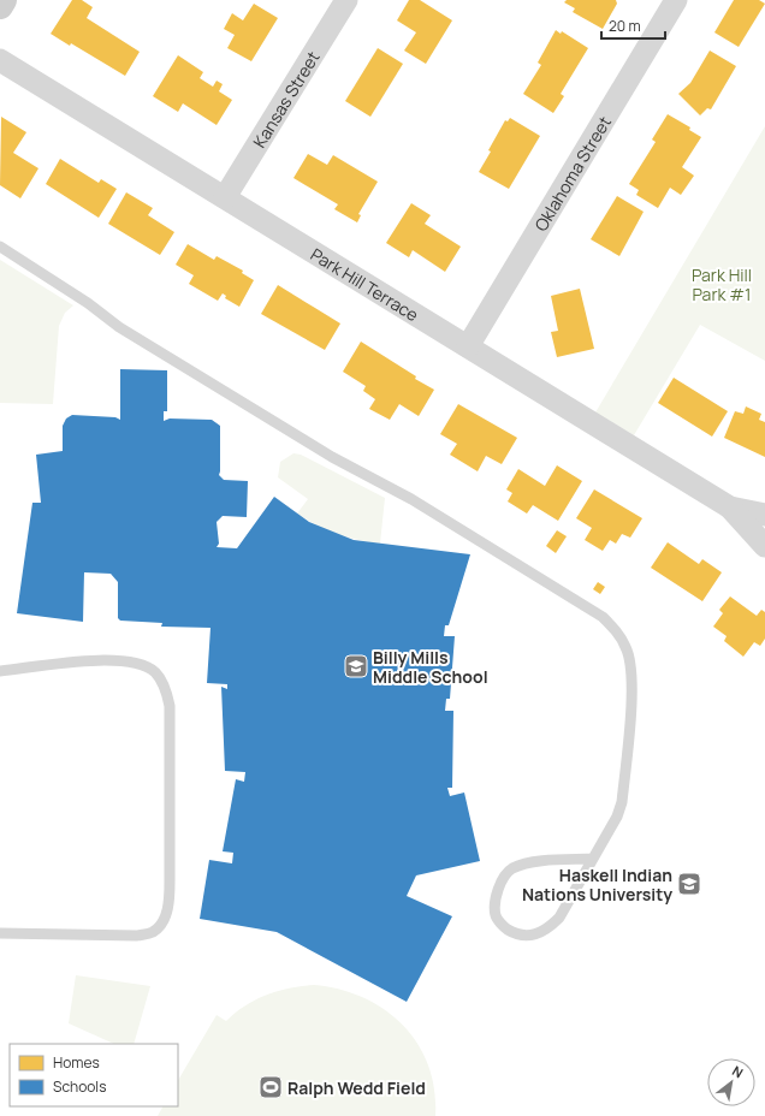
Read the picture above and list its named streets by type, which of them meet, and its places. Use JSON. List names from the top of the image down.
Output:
{
  "streets": {
    "street": ["Kansas Street", "Oklahoma Street", "Park Hill Terrace"]
  },
  "crossings": [
    ["Kansas Street", "Park Hill Terrace"],
    ["Oklahoma Street", "Park Hill Terrace"]
  ],
  "parks": ["Park Hill Park #1"],
  "places": {
    "school or university": ["Billy Mills Middle School", "Haskell Indian Nations University"],
    "sports": ["Ralph Wedd Field"]
  },
  "legend": ["Homes", "Schools"],
  "scale_bar": "20 m",
  "north": "top right"
}
